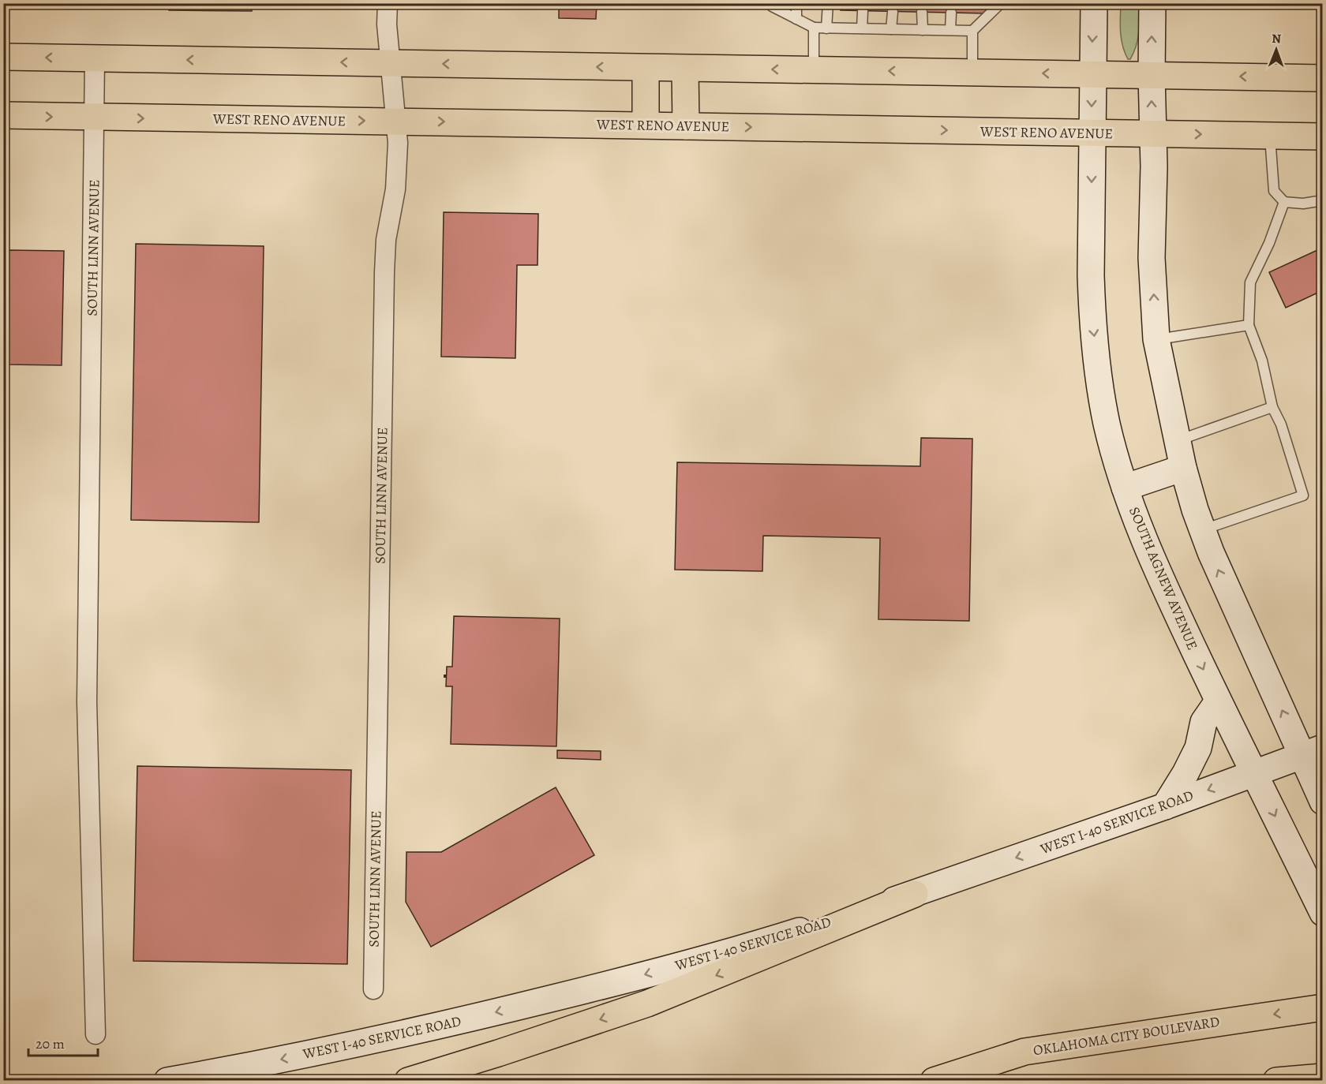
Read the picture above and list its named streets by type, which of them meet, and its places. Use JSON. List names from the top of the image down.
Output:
{
  "streets": {
    "main road": [
      "WEST RENO AVENUE",
      "SOUTH AGNEW AVENUE",
      "WEST I-40 SERVICE ROAD",
      "OKLAHOMA CITY BOULEVARD"
    ],
    "street": ["SOUTH LINN AVENUE"]
  },
  "crossings": [
    ["WEST RENO AVENUE", "SOUTH LINN AVENUE"],
    ["WEST RENO AVENUE", "SOUTH AGNEW AVENUE"],
    ["SOUTH AGNEW AVENUE", "WEST I-40 SERVICE ROAD"]
  ],
  "one_way": ["OKLAHOMA CITY BOULEVARD"],
  "scale_bar": "20 m",
  "north": "top"
}
